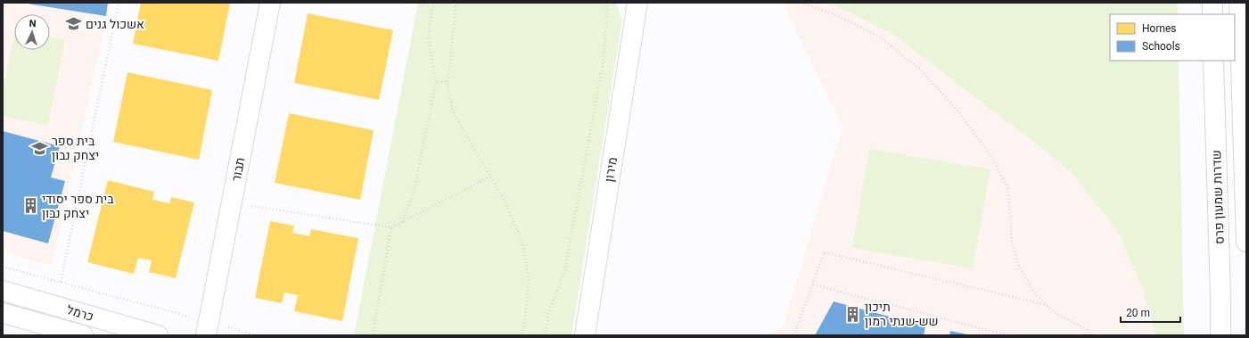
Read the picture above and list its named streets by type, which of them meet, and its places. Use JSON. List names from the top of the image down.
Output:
{
  "streets": {
    "street": [
      "תבור",
      "מירון",
      "שדרות שמעון פרס",
      "כרמל"
    ]
  },
  "places": {
    "school or university": ["אשכול גנים", "בית ספר יצחק נבון"],
    "building": ["בית ספר יסודי יצחק נבון", "תיכון שש-שנתי רמון"]
  },
  "legend": ["Homes", "Schools"],
  "scale_bar": "20 m",
  "north": "top"
}
